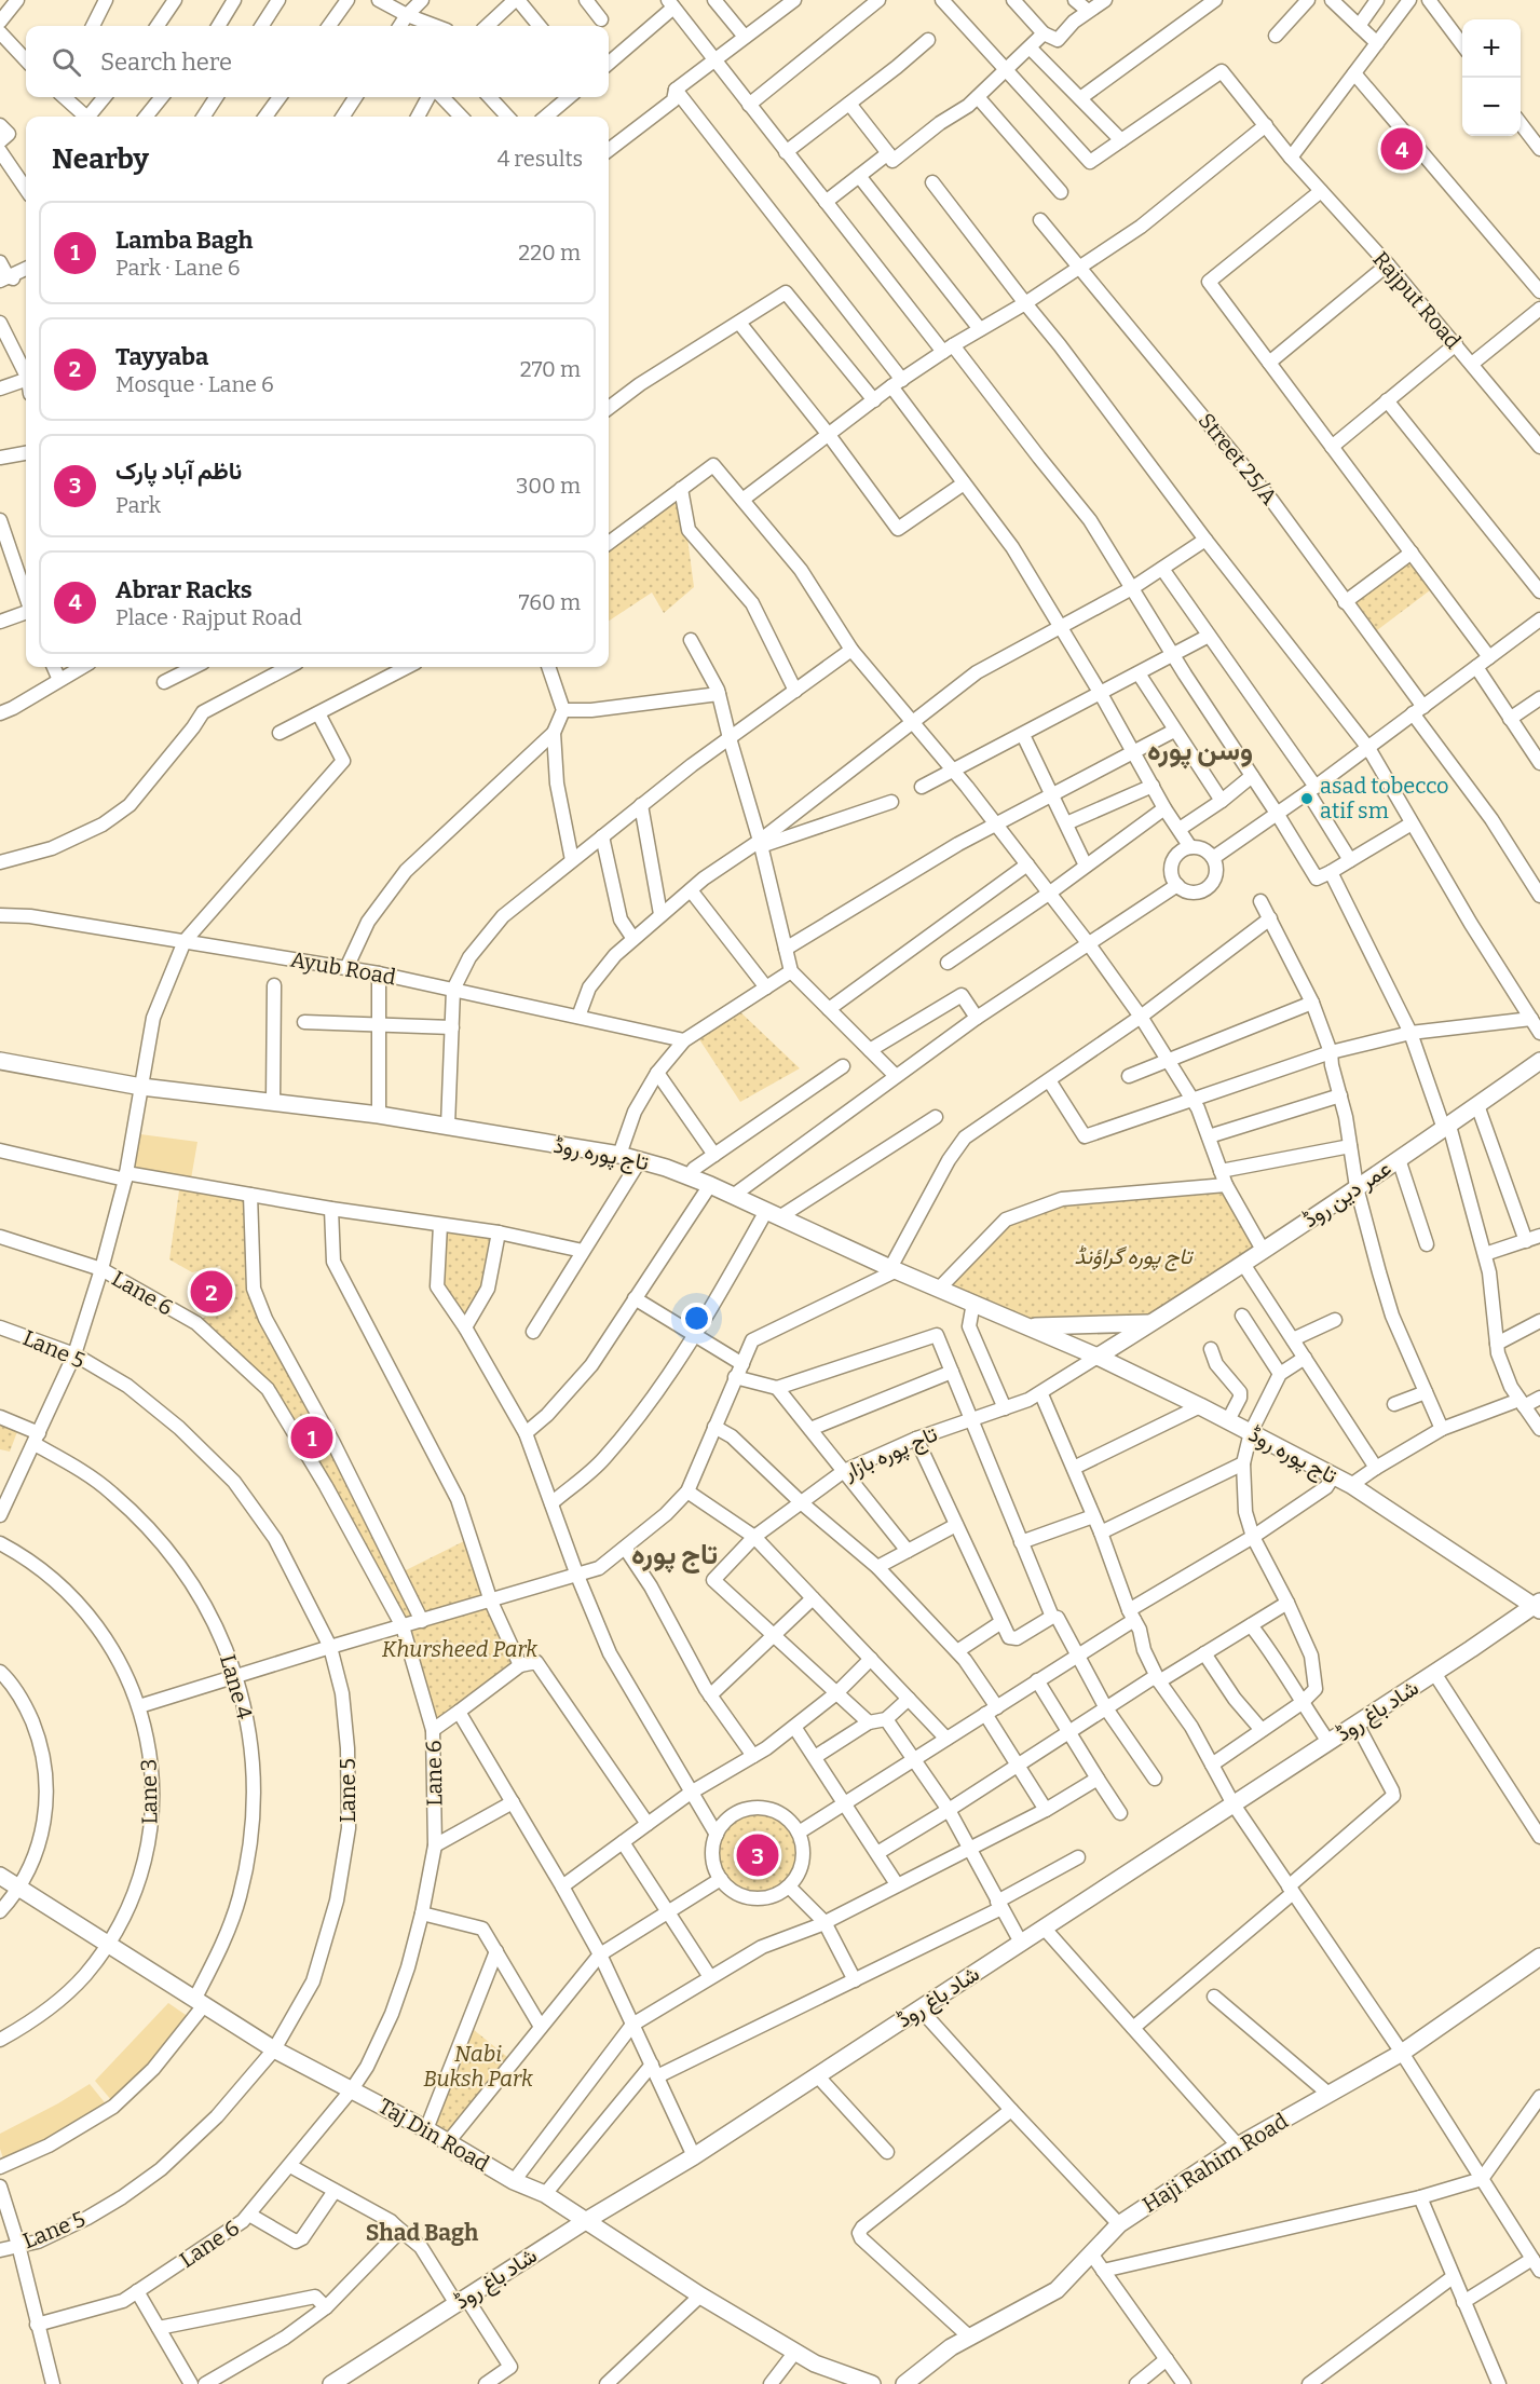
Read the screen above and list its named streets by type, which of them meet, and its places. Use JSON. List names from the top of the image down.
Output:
{
  "streets": {
    "main road": [
      "تاج پورہ روڈ",
      "عمر دین روڈ",
      "شاد باغ روڈ",
      "Taj Din Road",
      "Haji Rahim Road"
    ],
    "street": [
      "Rajput Road",
      "Street 25/A",
      "Ayub Road",
      "Lane 6",
      "Lane 5",
      "تاج پورہ بازار",
      "Lane 4",
      "Lane 3"
    ]
  },
  "crossings": [
    ["تاج پورہ روڈ", "عمر دین روڈ"],
    ["تاج پورہ روڈ", "تاج پورہ بازار"],
    ["تاج پورہ روڈ", "شاد باغ روڈ"],
    ["عمر دین روڈ", "تاج پورہ بازار"],
    ["Lane 6", "Taj Din Road"],
    ["Lane 5", "Taj Din Road"],
    ["Lane 4", "Taj Din Road"],
    ["شاد باغ روڈ", "Taj Din Road"],
    ["Lane 3", "Taj Din Road"]
  ],
  "districts": ["وسن پورہ", "تاج پورہ", "Shad Bagh"],
  "parks": ["تاج پورہ گراؤنڈ", "Khursheed Park", "Nabi Buksh Park"],
  "places": ["asad tobecco atif sm"],
  "page": {
    "map_buttons": ["+", "−"],
    "search": "Search here",
    "heading": ["Nearby", "4 results"],
    "pins": [
      "4",
      "2",
      "1",
      "3"
    ],
    "list": [
      {
        "mark": "1",
        "name": "Lamba Bagh",
        "note": "Park · Lane 6",
        "value": "220 m"
      },
      {
        "mark": "2",
        "name": "Tayyaba",
        "note": "Mosque · Lane 6",
        "value": "270 m"
      },
      {
        "mark": "3",
        "name": "ناظم آباد پارک",
        "note": "Park",
        "value": "300 m"
      },
      {
        "mark": "4",
        "name": "Abrar Racks",
        "note": "Place · Rajput Road",
        "value": "760 m"
      }
    ]
  }
}
